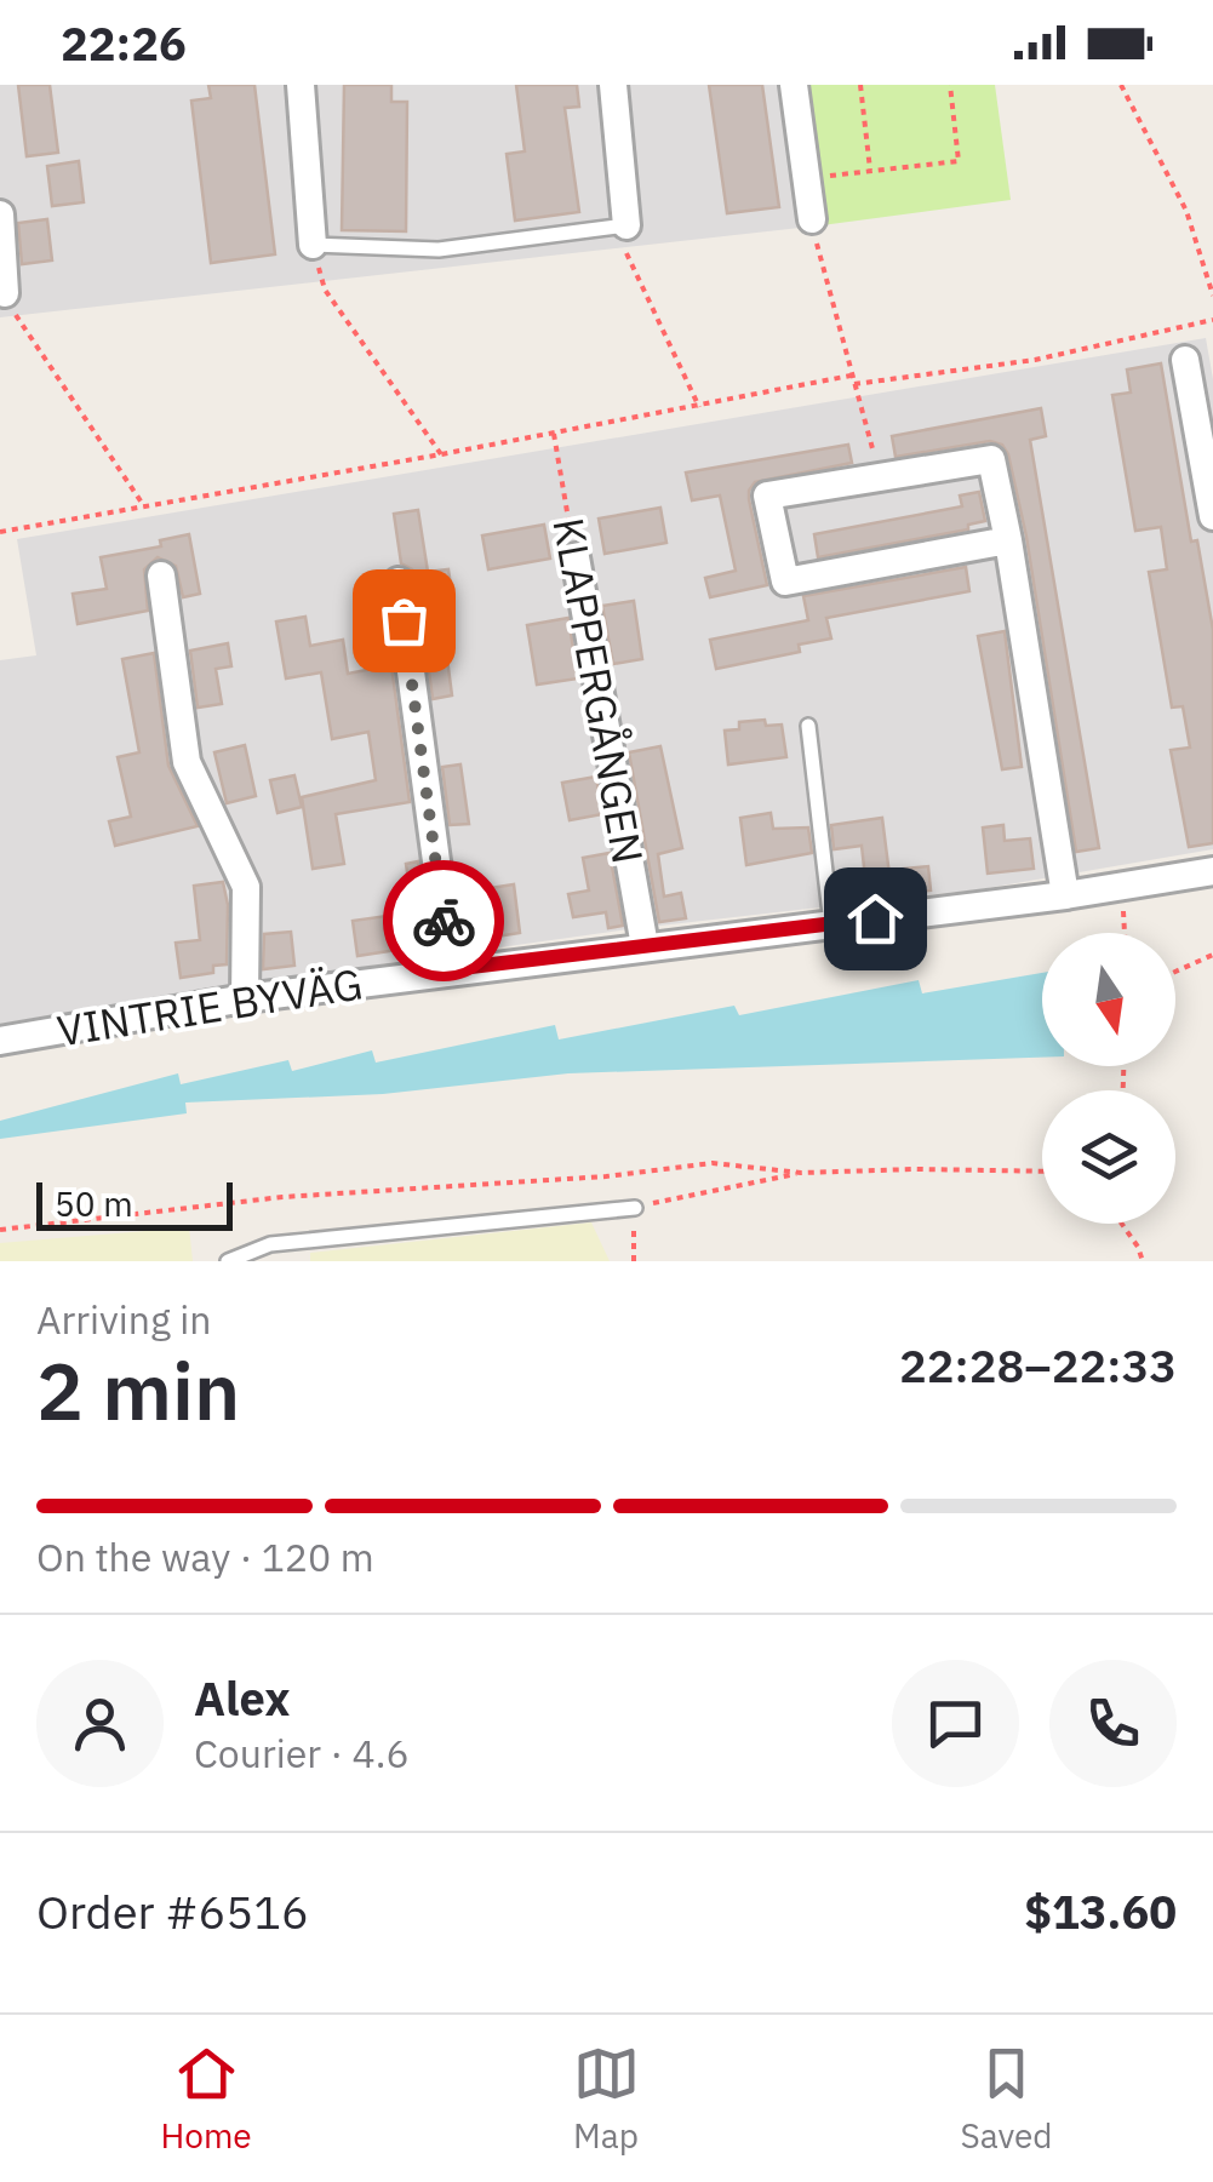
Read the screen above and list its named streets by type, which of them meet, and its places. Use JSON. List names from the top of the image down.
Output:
{
  "streets": {
    "street": ["KLAPPERGÅNGEN", "VINTRIE BYVÄG"]
  },
  "crossings": [
    ["KLAPPERGÅNGEN", "VINTRIE BYVÄG"]
  ],
  "scale_bar": "50 m",
  "north": "bottom",
  "page": {
    "status": "22:26",
    "scale": "50 m",
    "heading": ["2 min", "Arriving in", "22:28–22:33"],
    "panel": [
      "Alex",
      "Courier · 4.6",
      "Order #6516",
      "$13.60"
    ],
    "bar": "On the way · 120 m",
    "tabs": ["Home", "Map", "Saved"]
  }
}
